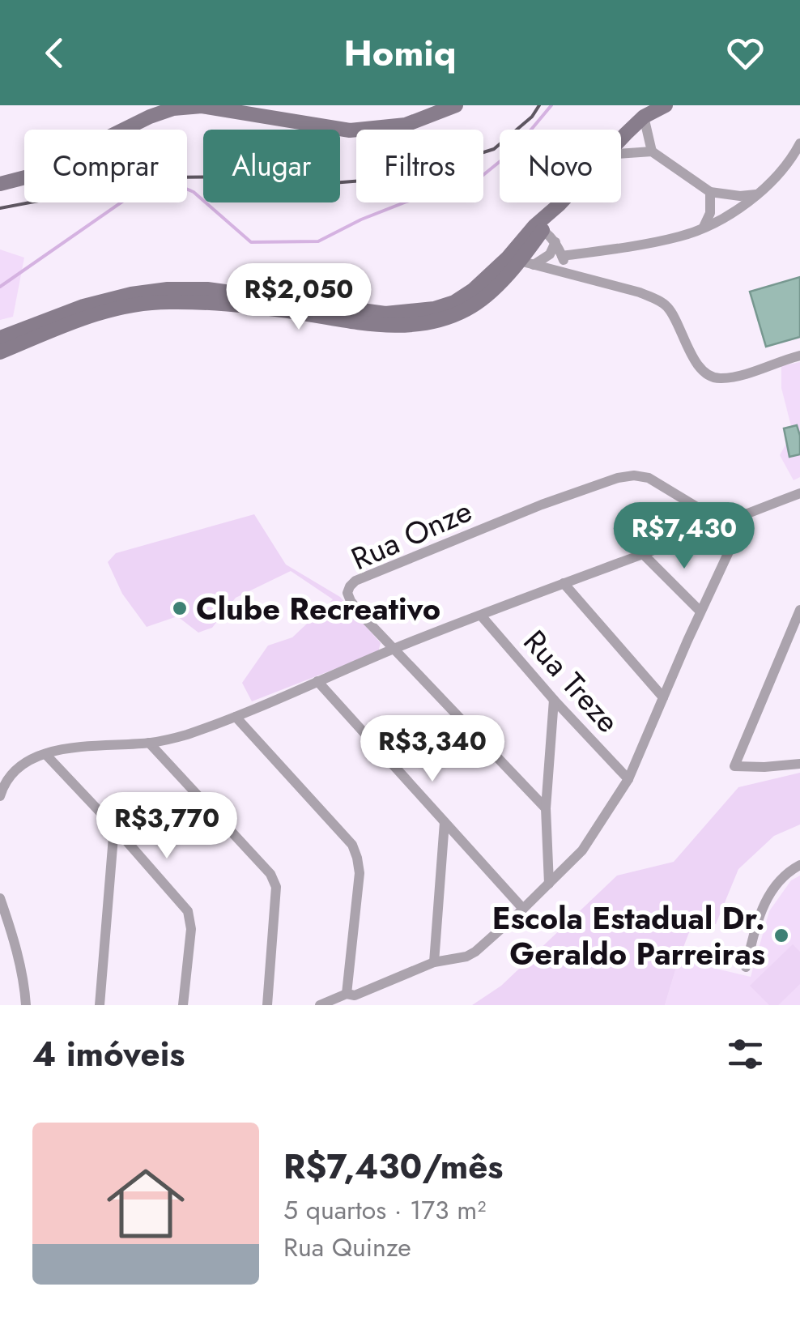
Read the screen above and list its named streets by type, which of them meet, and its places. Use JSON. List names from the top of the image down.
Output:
{
  "streets": {
    "street": ["Rua Onze", "Rua Treze"]
  },
  "places": ["Clube Recreativo", "Escola Estadual Dr. Geraldo Parreiras"],
  "page": {
    "header": "Homiq",
    "chip": [
      "Comprar",
      "Alugar",
      "Filtros",
      "Novo"
    ],
    "price": [
      "R$2,050",
      "R$7,430",
      "R$3,340",
      "R$3,770"
    ],
    "heading": "4 imóveis",
    "list": [
      {
        "name": "R$7,430/mês",
        "note": "5 quartos · 173 m² · Rua Quinze"
      }
    ]
  }
}
